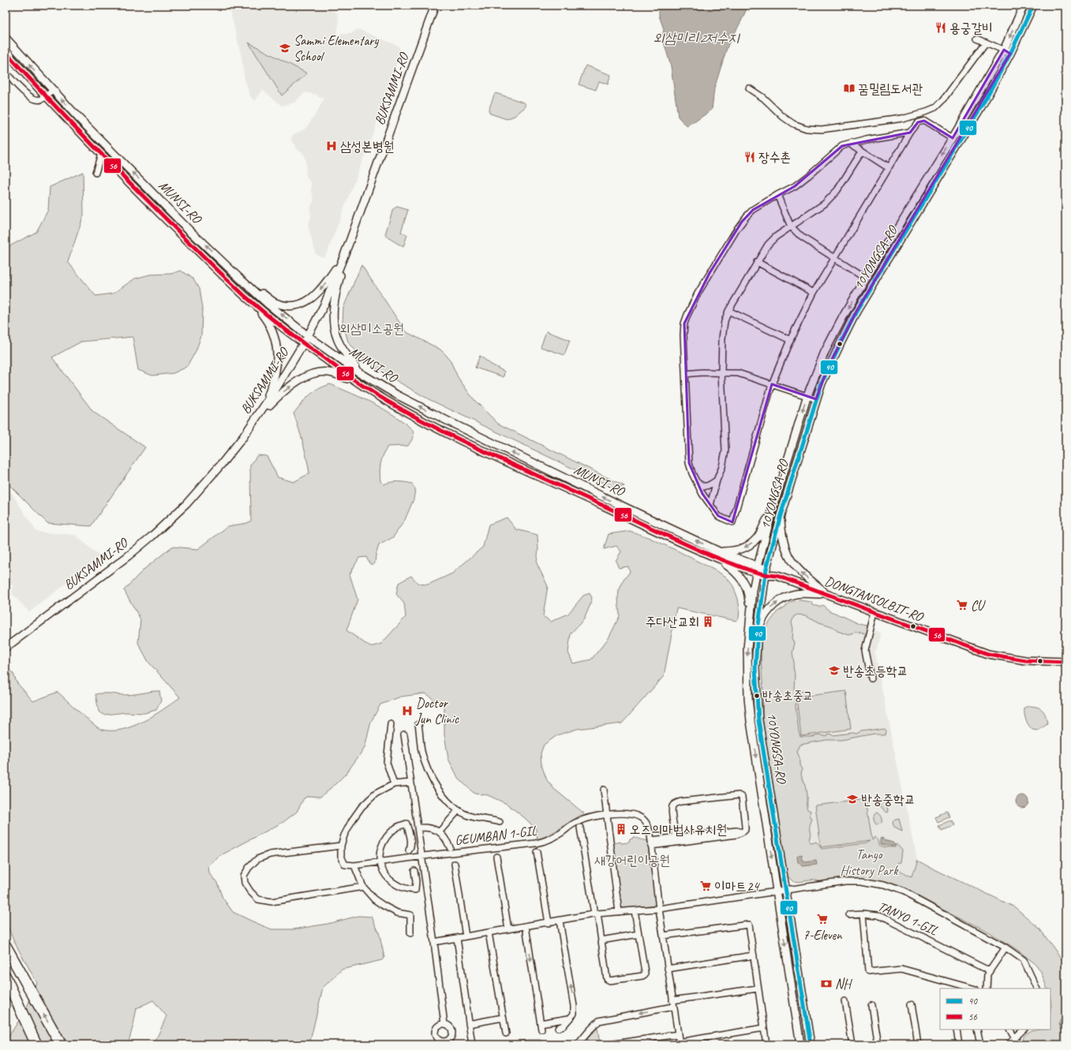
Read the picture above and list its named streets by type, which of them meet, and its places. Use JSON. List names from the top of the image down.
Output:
{
  "streets": {
    "street": [
      "BUKSAMMI-RO",
      "MUNSI-RO",
      "10YONGSA-RO",
      "DONGTANSOLBIT-RO",
      "GEUMBAN 1-GIL",
      "TANYO 1-GIL"
    ]
  },
  "crossings": [
    ["BUKSAMMI-RO", "MUNSI-RO"],
    ["MUNSI-RO", "10YONGSA-RO"],
    ["MUNSI-RO", "DONGTANSOLBIT-RO"],
    ["10YONGSA-RO", "DONGTANSOLBIT-RO"],
    ["10YONGSA-RO", "TANYO 1-GIL"]
  ],
  "water": ["외삼미리2저수지"],
  "parks": ["외삼미소공원", "Tanyo History Park", "새강어린이공원"],
  "places": {
    "restaurant": ["용궁갈비", "장수촌"],
    "school or university": ["Sammi Elementary School", "반송초등학교", "반송중학교"],
    "library": ["꿈밀림도서관"],
    "hospital": ["삼성본병원", "Doctor Jun Clinic"],
    "supermarket": ["CU", "이마트24", "7-Eleven"],
    "building": ["주다산교회", "오즈의마법사유치원"],
    "other": ["반송초중교"],
    "bank": ["NH"]
  },
  "lines": ["transit line 40", "transit line 56"],
  "legend": ["40", "56"]
}
